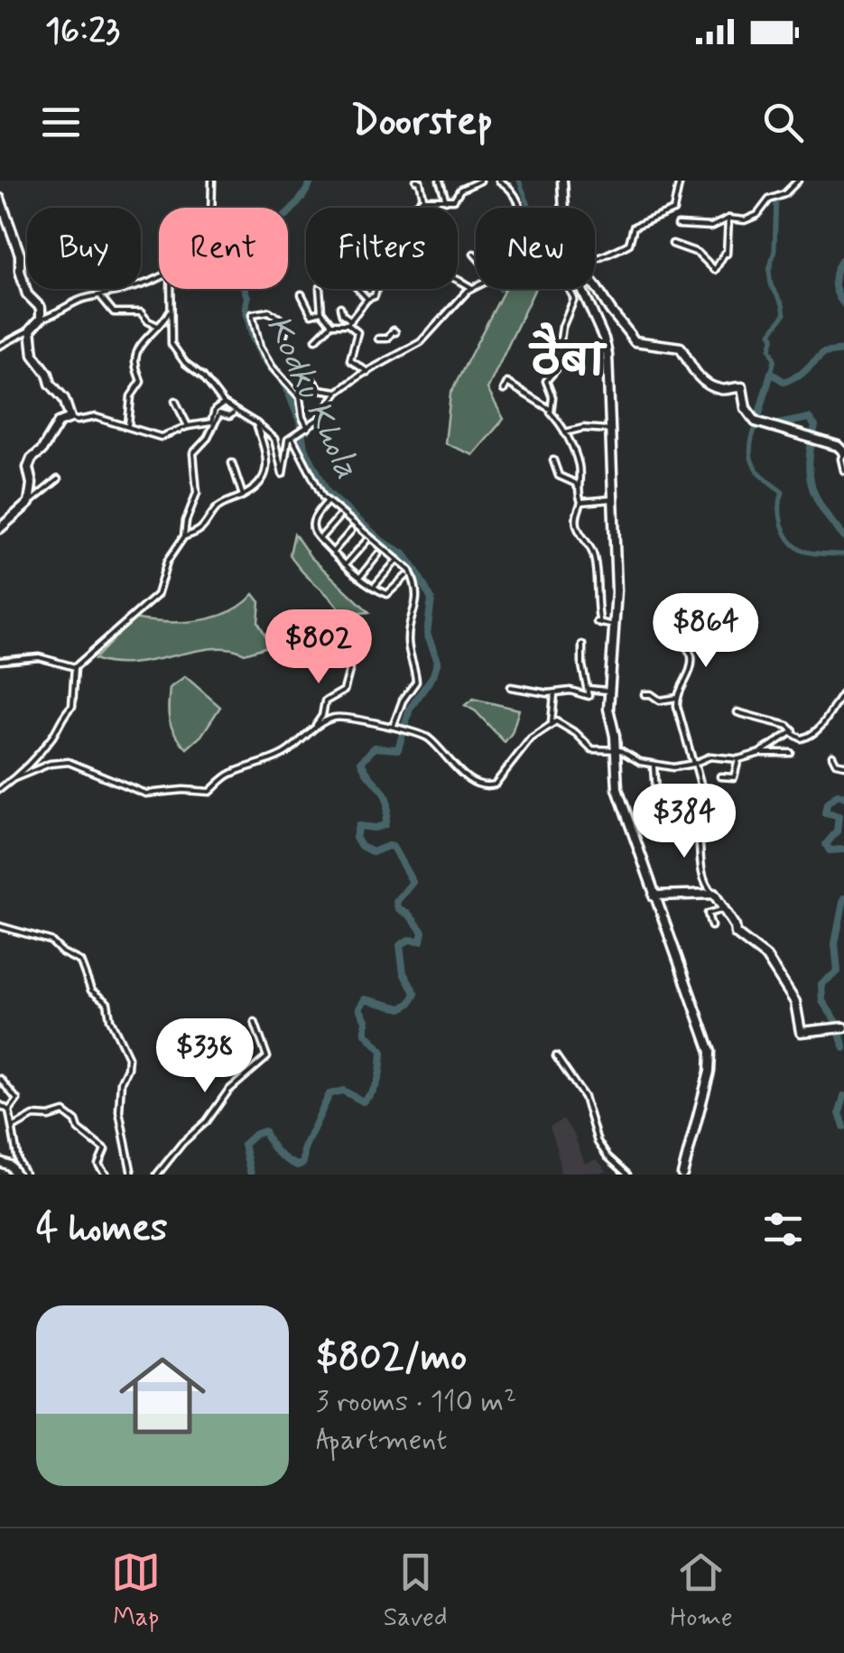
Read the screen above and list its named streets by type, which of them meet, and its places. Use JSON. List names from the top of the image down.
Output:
{
  "districts": ["ठैबा"],
  "water": ["Kodku Khola"],
  "page": {
    "status": "16:23",
    "header": "Doorstep",
    "chip": [
      "Buy",
      "Rent",
      "Filters",
      "New"
    ],
    "price": [
      "$864",
      "$802",
      "$384",
      "$338"
    ],
    "heading": "4 homes",
    "list": [
      {
        "name": "$802/mo",
        "note": "3 rooms · 110 m² · Apartment"
      }
    ],
    "tabs": ["Map", "Saved", "Home"]
  }
}
